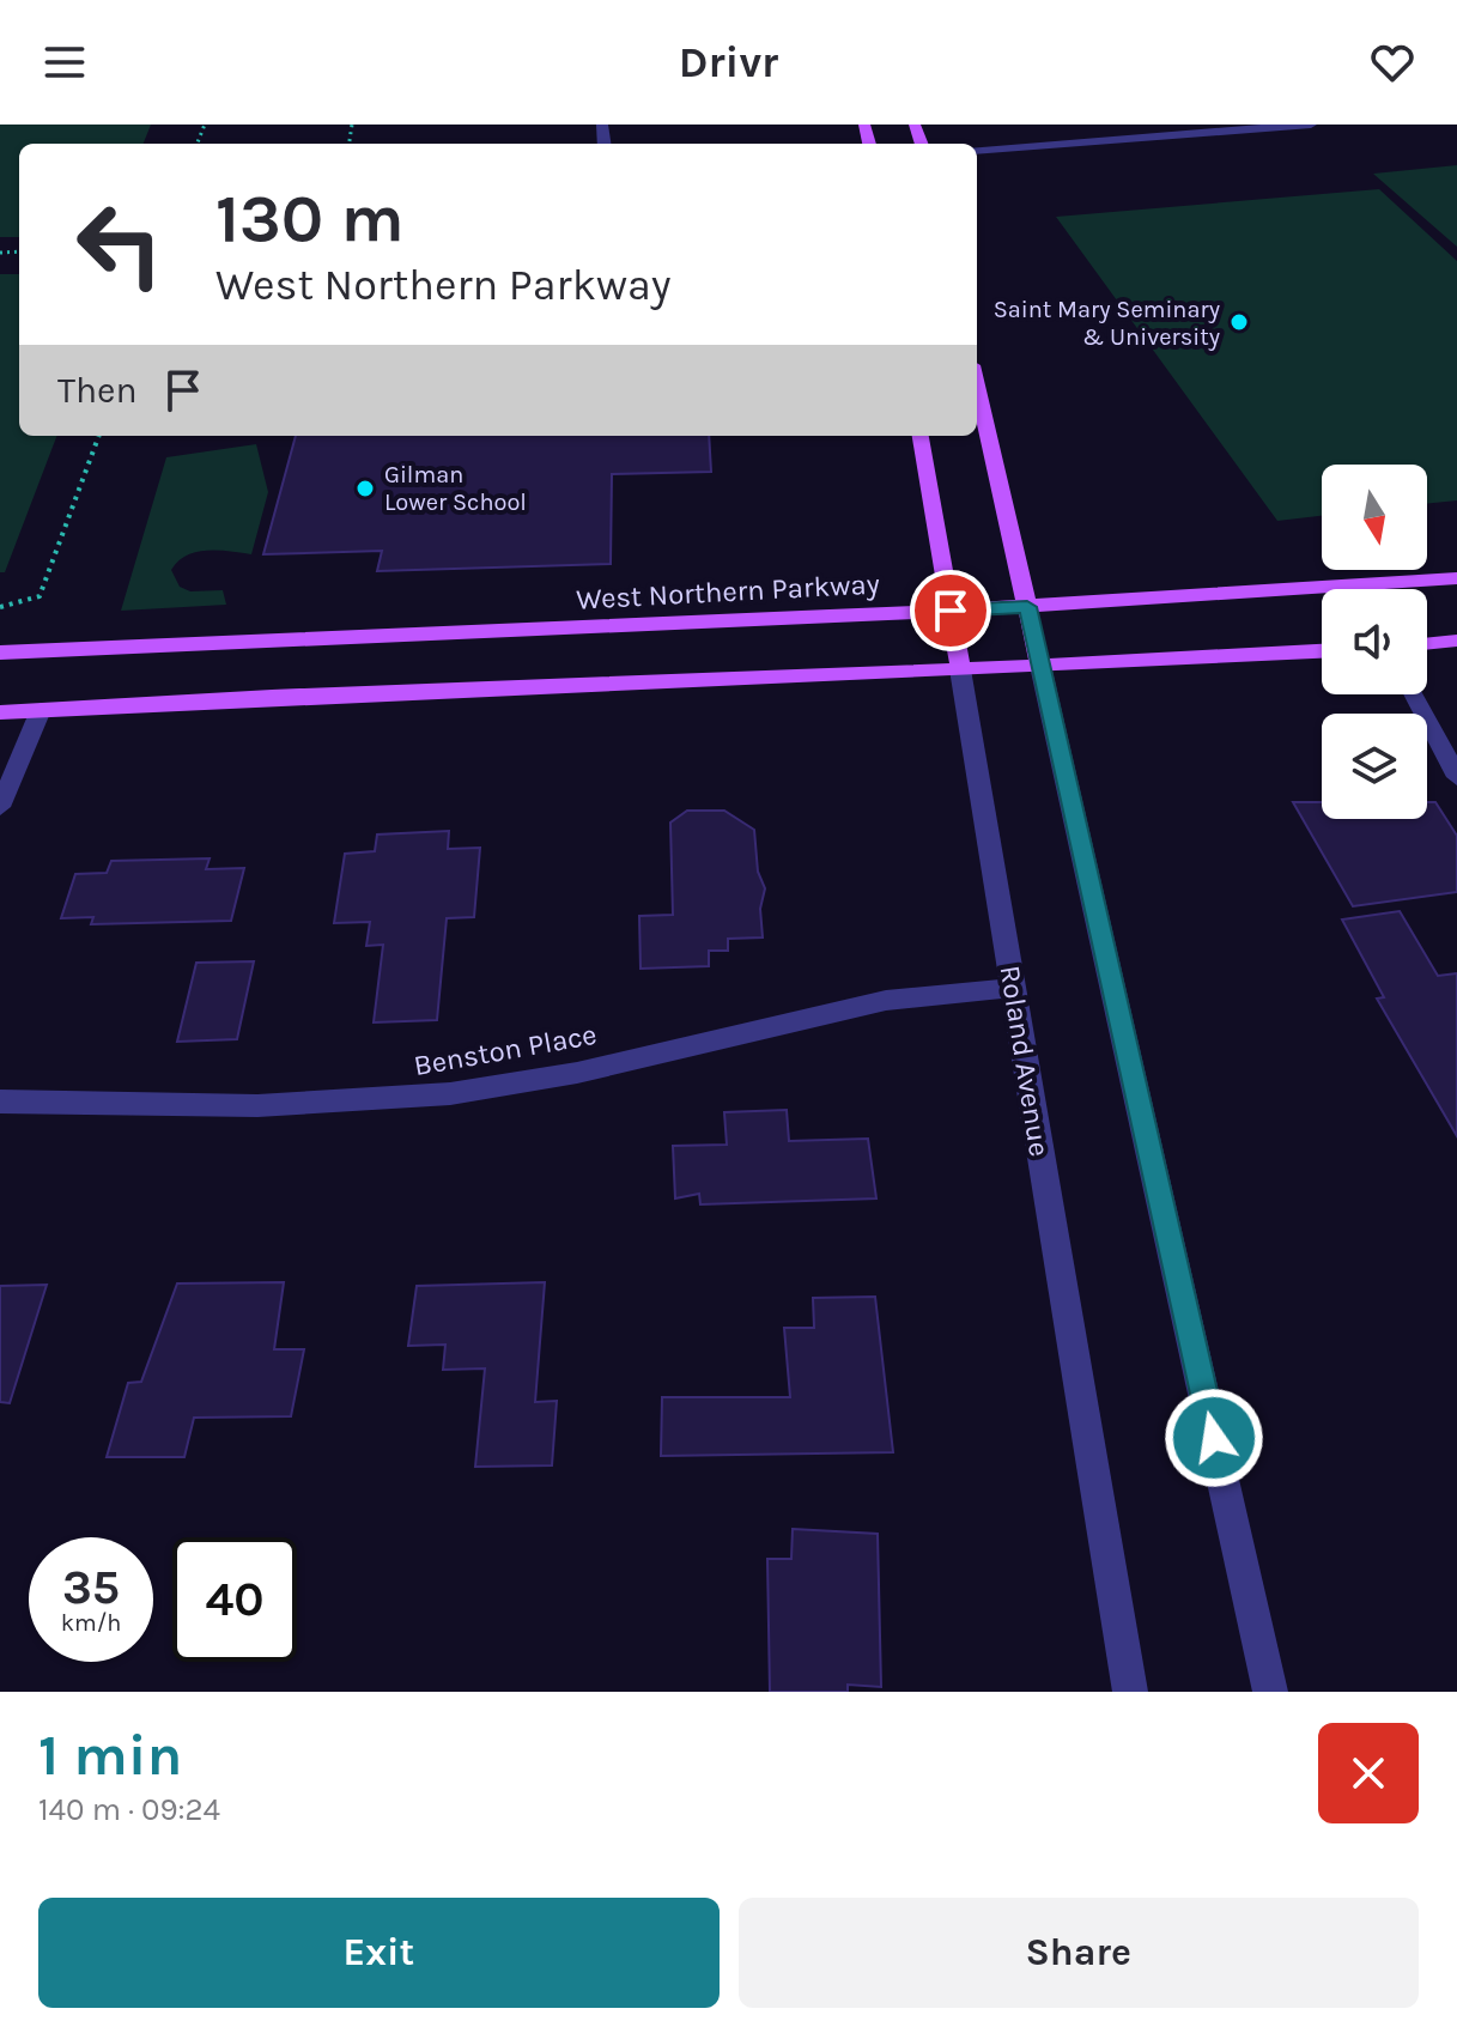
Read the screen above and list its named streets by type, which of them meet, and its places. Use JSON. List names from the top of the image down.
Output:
{
  "streets": {
    "main road": ["West Northern Parkway", "Roland Avenue"],
    "street": ["Benston Place"]
  },
  "crossings": [
    ["West Northern Parkway", "Roland Avenue"],
    ["Benston Place", "Roland Avenue"]
  ],
  "places": ["Saint Mary Seminary & University", "Gilman Lower School"],
  "north": "bottom",
  "page": {
    "header": "Drivr",
    "turn": ["130 m", "West Northern Parkway"],
    "then": "Then",
    "speed": "35 km/h",
    "limit": "40",
    "heading": ["1 min", "140 m · 09:24"],
    "buttons": ["Exit", "Share"]
  }
}
